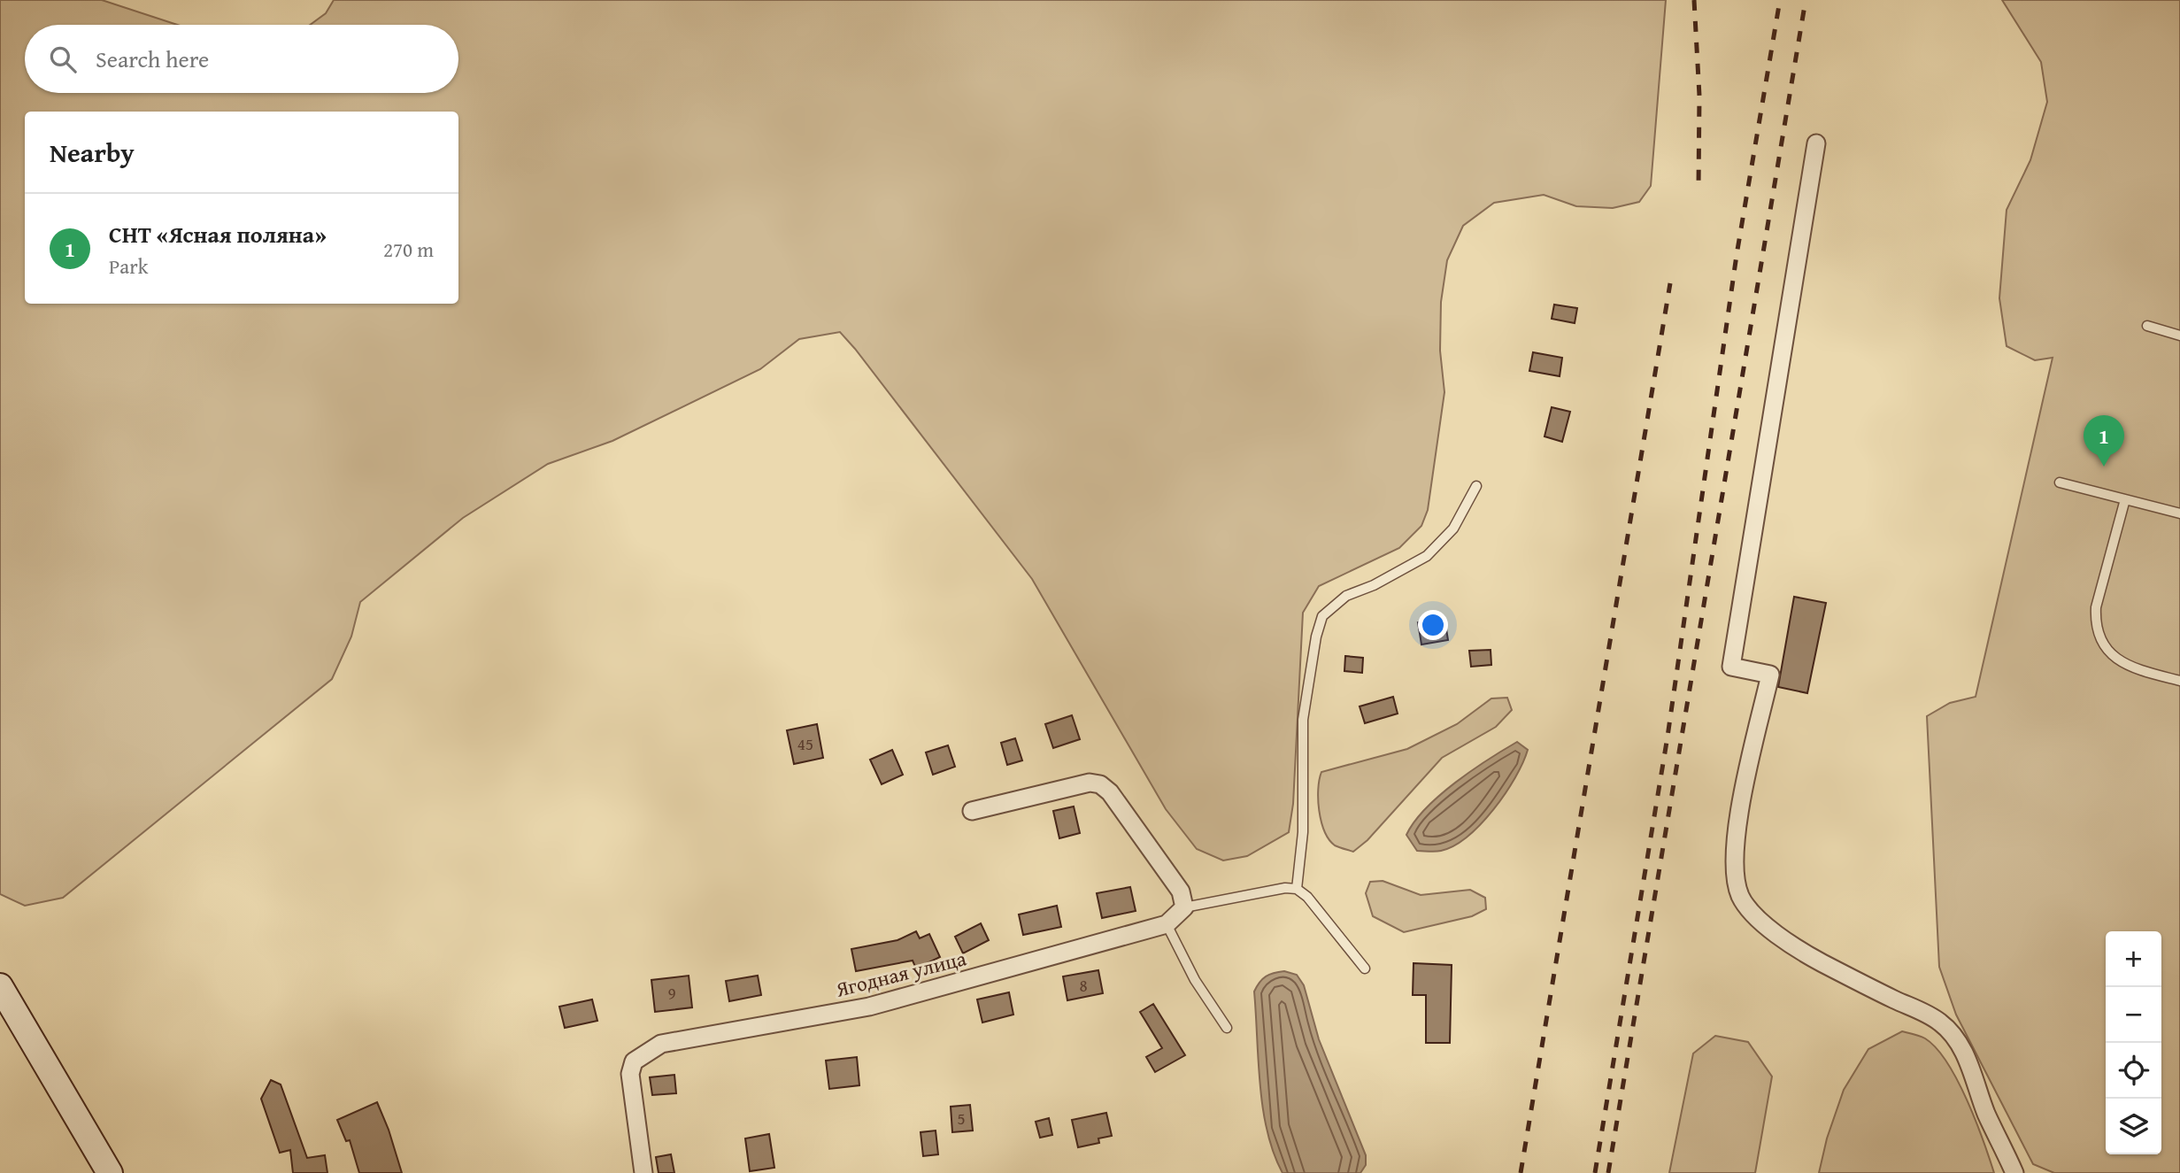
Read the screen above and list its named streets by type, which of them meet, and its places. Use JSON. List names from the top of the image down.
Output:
{
  "streets": {
    "street": ["Ягодная улица"]
  },
  "house_numbers": [
    "45",
    "8",
    "9",
    "5"
  ],
  "page": {
    "search": "Search here",
    "heading": "Nearby",
    "list": [
      {
        "mark": "1",
        "name": "СНТ «Ясная поляна»",
        "note": "Park",
        "value": "270 m"
      }
    ],
    "pins": "1",
    "map_buttons": ["+", "−"]
  }
}
